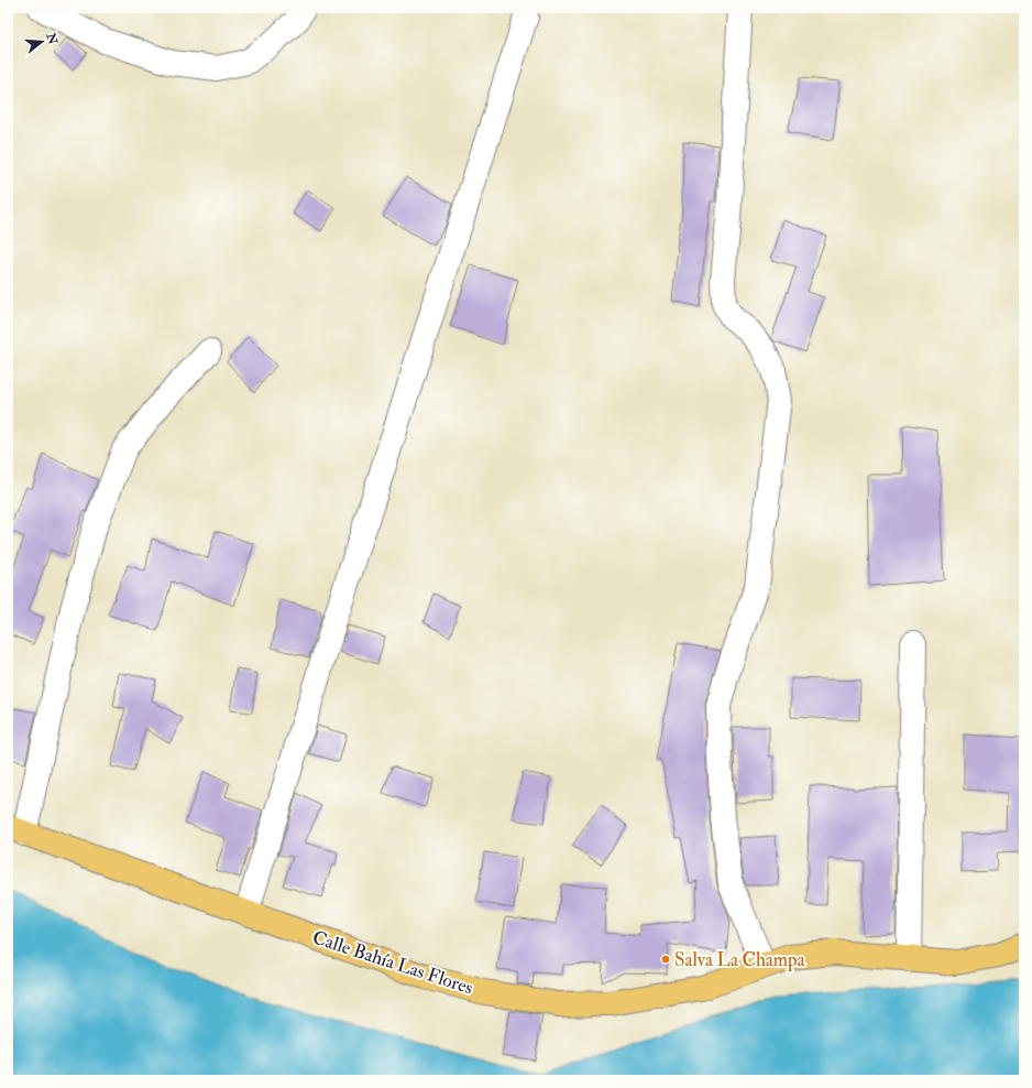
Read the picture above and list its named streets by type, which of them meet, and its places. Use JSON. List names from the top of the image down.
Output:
{
  "streets": {
    "main road": ["Calle Bahía Las Flores"]
  },
  "places": ["Salva La Champa"],
  "north": "right"
}
